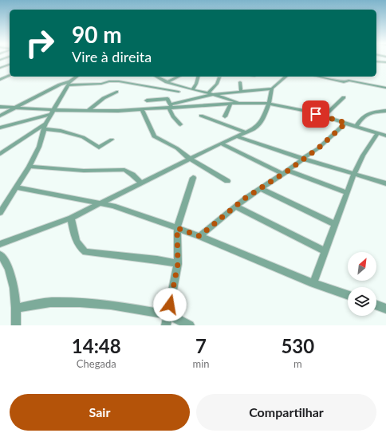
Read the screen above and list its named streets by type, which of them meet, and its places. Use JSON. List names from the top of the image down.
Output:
{
  "north": "top right",
  "page": {
    "turn": ["90 m", "Vire à direita"],
    "eta": [
      "14:48",
      "Chegada",
      "7",
      "min",
      "530",
      "m"
    ],
    "buttons": ["Sair", "Compartilhar"]
  }
}
